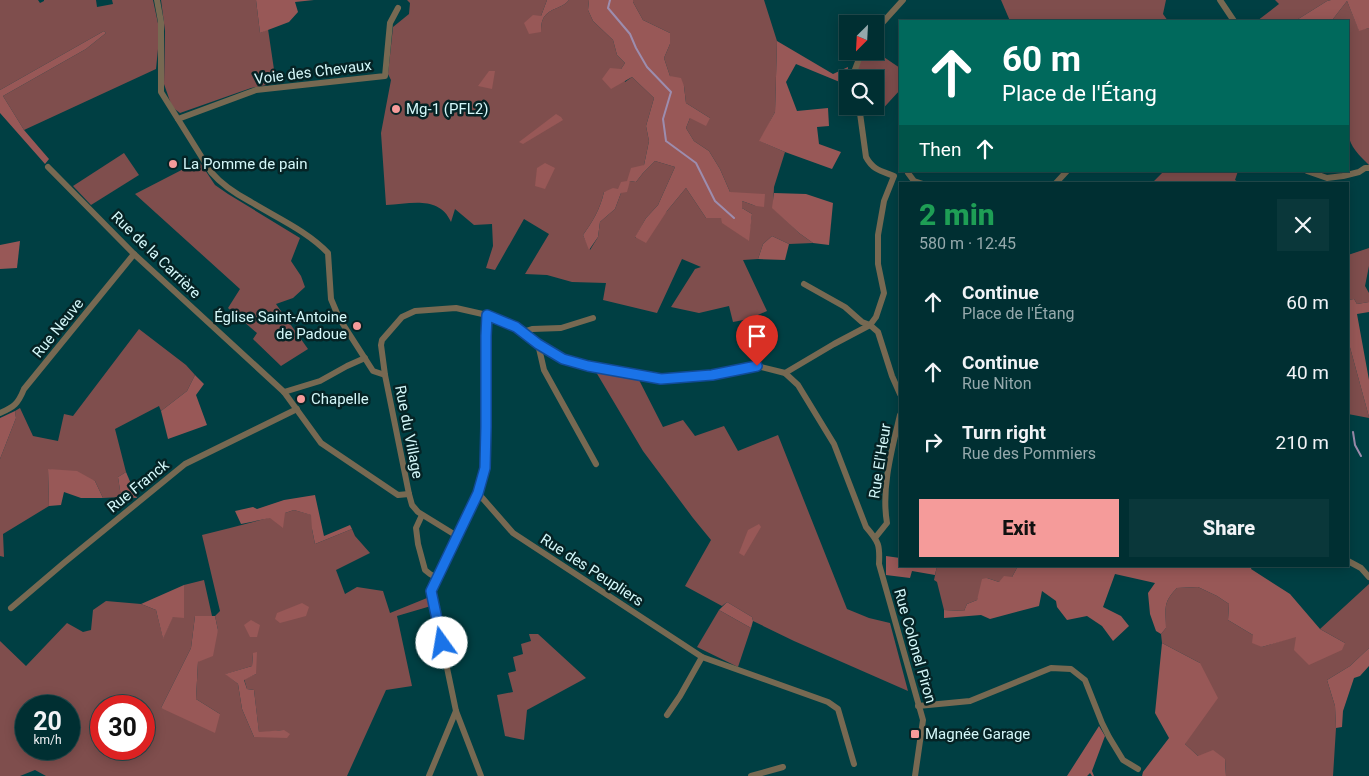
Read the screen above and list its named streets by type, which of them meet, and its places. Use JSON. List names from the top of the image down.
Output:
{
  "streets": {
    "street": [
      "Voie des Chevaux",
      "Rue de la Carrière",
      "Rue Neuve",
      "Rue du Village",
      "Rue El'Heur",
      "Rue Franck",
      "Rue des Peupliers",
      "Rue Colonel Piron"
    ]
  },
  "crossings": [
    ["Voie des Chevaux", "Rue du Village"],
    ["Rue de la Carrière", "Rue Neuve"],
    ["Rue de la Carrière", "Rue du Village"],
    ["Rue de la Carrière", "Rue Franck"],
    ["Rue El'Heur", "Rue Colonel Piron"]
  ],
  "places": {
    "other": [
      "Mg-1 (PFL2)",
      "La Pomme de pain",
      "Église Saint-Antoine de Padoue",
      "Chapelle"
    ],
    "transit": ["Magnée Garage"]
  },
  "north": "bottom left",
  "page": {
    "turn": ["60 m", "Place de l'Étang"],
    "then": "Then",
    "heading": ["2 min", "580 m · 12:45"],
    "list": [
      {
        "name": "Continue",
        "note": "Place de l'Étang",
        "value": "60 m"
      },
      {
        "name": "Continue",
        "note": "Rue Niton",
        "value": "40 m"
      },
      {
        "name": "Turn right",
        "note": "Rue des Pommiers",
        "value": "210 m"
      }
    ],
    "buttons": ["Exit", "Share"],
    "speed": "20 km/h",
    "limit": "30"
  }
}
